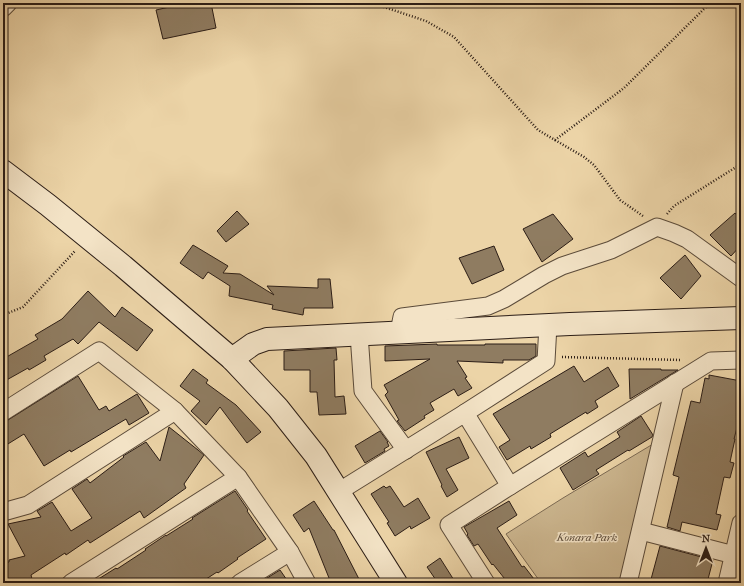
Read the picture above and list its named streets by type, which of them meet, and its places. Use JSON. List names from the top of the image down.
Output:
{
  "parks": ["Konara Park"],
  "north": "top"
}
